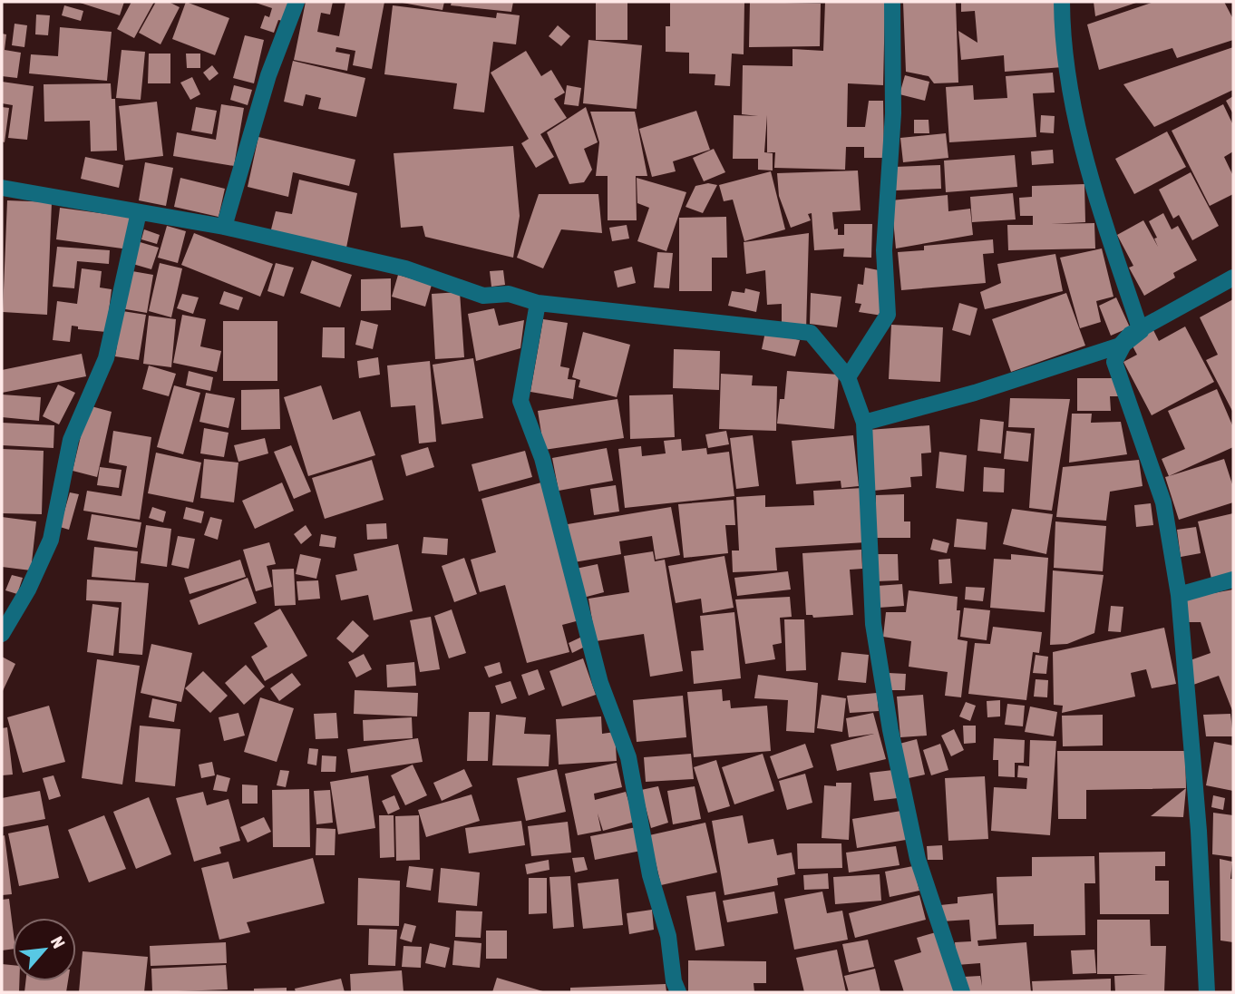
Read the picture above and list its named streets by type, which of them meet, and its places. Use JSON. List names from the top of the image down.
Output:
{
  "north": "top right"
}
